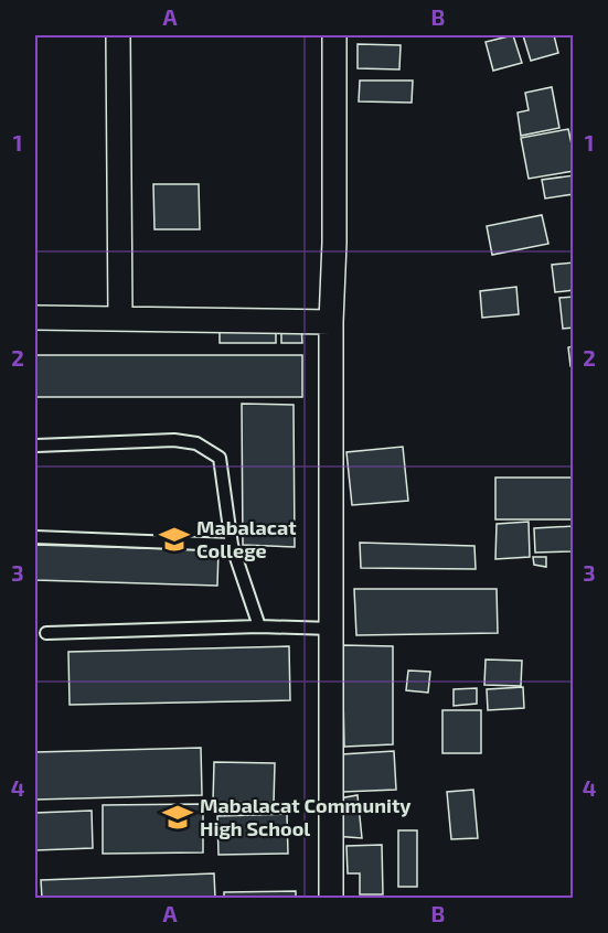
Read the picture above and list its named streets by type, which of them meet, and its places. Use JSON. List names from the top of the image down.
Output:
{
  "places": {
    "school or university": ["Mabalacat College", "Mabalacat Community High School"]
  },
  "grid": {
    "columns": ["A", "B"],
    "rows": [
      "1",
      "2",
      "3",
      "4"
    ]
  }
}
